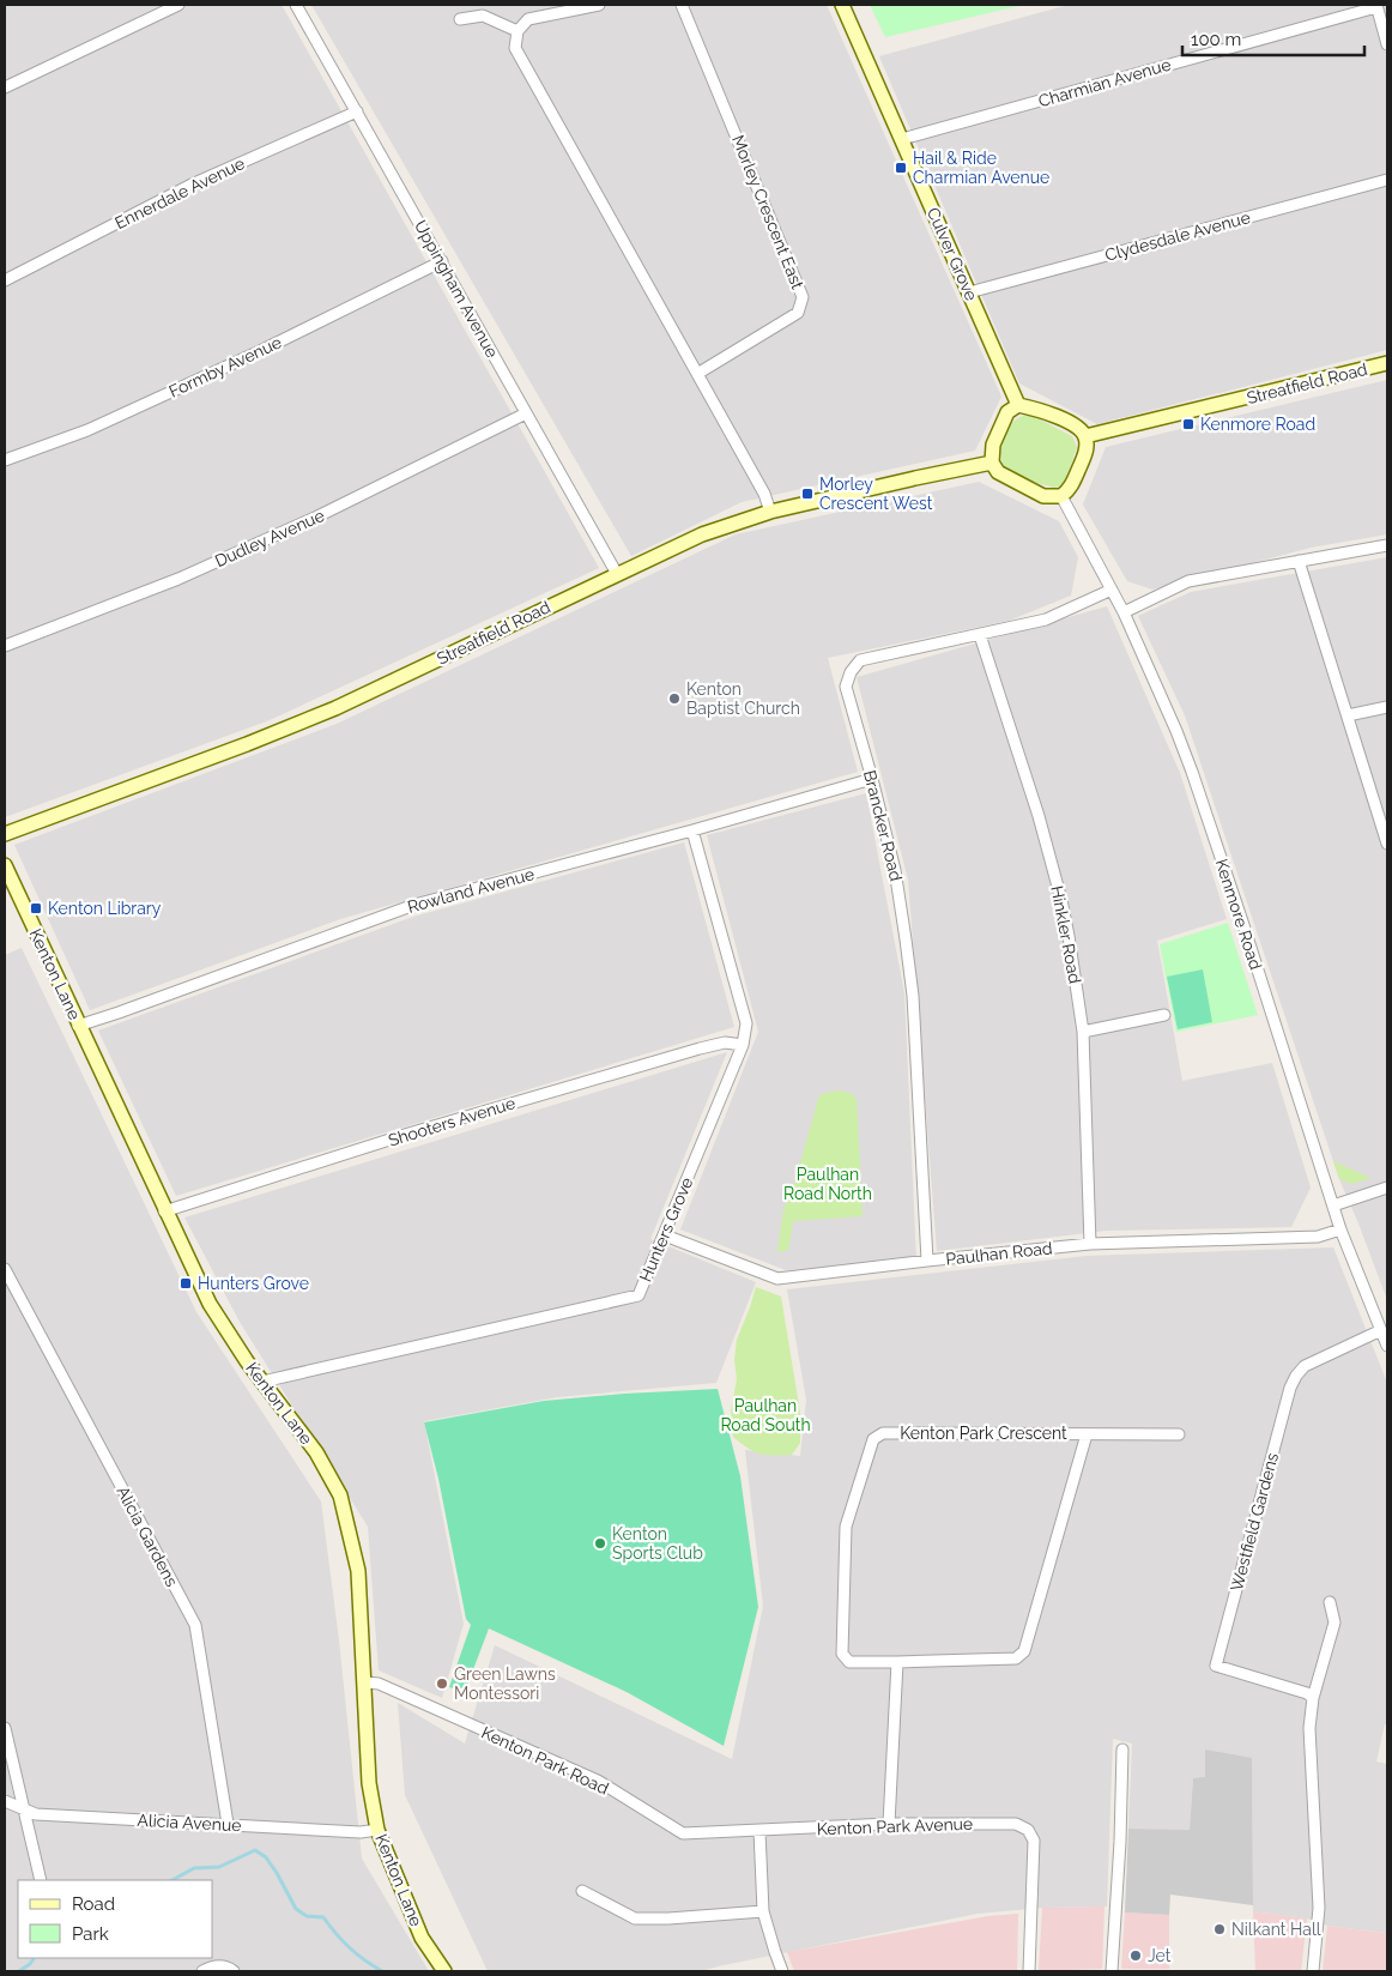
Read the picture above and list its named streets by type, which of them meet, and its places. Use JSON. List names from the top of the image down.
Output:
{
  "streets": {
    "street": [
      "Charmian Avenue",
      "Ennerdale Avenue",
      "Morley Crescent East",
      "Clydesdale Avenue",
      "Culver Grove",
      "Uppingham Avenue",
      "Formby Avenue",
      "Streatfield Road",
      "Dudley Avenue",
      "Brancker Road",
      "Rowland Avenue",
      "Kenmore Road",
      "Hinkler Road",
      "Kenton Lane",
      "Shooters Avenue",
      "Hunters Grove",
      "Paulhan Road",
      "Kenton Park Crescent",
      "Westfield Gardens",
      "Alicia Gardens",
      "Kenton Park Road",
      "Alicia Avenue",
      "Kenton Park Avenue"
    ]
  },
  "crossings": [
    ["Charmian Avenue", "Culver Grove"],
    ["Ennerdale Avenue", "Uppingham Avenue"],
    ["Clydesdale Avenue", "Culver Grove"],
    ["Culver Grove", "Streatfield Road"],
    ["Culver Grove", "Kenmore Road"],
    ["Uppingham Avenue", "Formby Avenue"],
    ["Uppingham Avenue", "Streatfield Road"],
    ["Uppingham Avenue", "Dudley Avenue"],
    ["Streatfield Road", "Kenmore Road"],
    ["Brancker Road", "Rowland Avenue"],
    ["Brancker Road", "Kenmore Road"],
    ["Brancker Road", "Hinkler Road"],
    ["Brancker Road", "Paulhan Road"],
    ["Rowland Avenue", "Kenton Lane"],
    ["Rowland Avenue", "Hunters Grove"],
    ["Kenmore Road", "Paulhan Road"],
    ["Kenmore Road", "Westfield Gardens"],
    ["Hinkler Road", "Paulhan Road"],
    ["Kenton Lane", "Shooters Avenue"],
    ["Kenton Lane", "Hunters Grove"],
    ["Kenton Lane", "Kenton Park Road"],
    ["Kenton Lane", "Alicia Avenue"],
    ["Shooters Avenue", "Hunters Grove"],
    ["Hunters Grove", "Paulhan Road"],
    ["Alicia Gardens", "Alicia Avenue"],
    ["Kenton Park Road", "Kenton Park Avenue"]
  ],
  "parks": ["Paulhan Road North", "Paulhan Road South"],
  "places": {
    "transit": [
      "Hail & Ride Charmian Avenue",
      "Kenmore Road",
      "Morley Crescent West",
      "Kenton Library",
      "Hunters Grove"
    ],
    "other": [
      "Kenton Baptist Church",
      "Kenton Sports Club",
      "Green Lawns Montessori",
      "Nilkant Hall",
      "Jet"
    ]
  },
  "legend": ["Road", "Park"],
  "scale_bar": "100 m"
}
